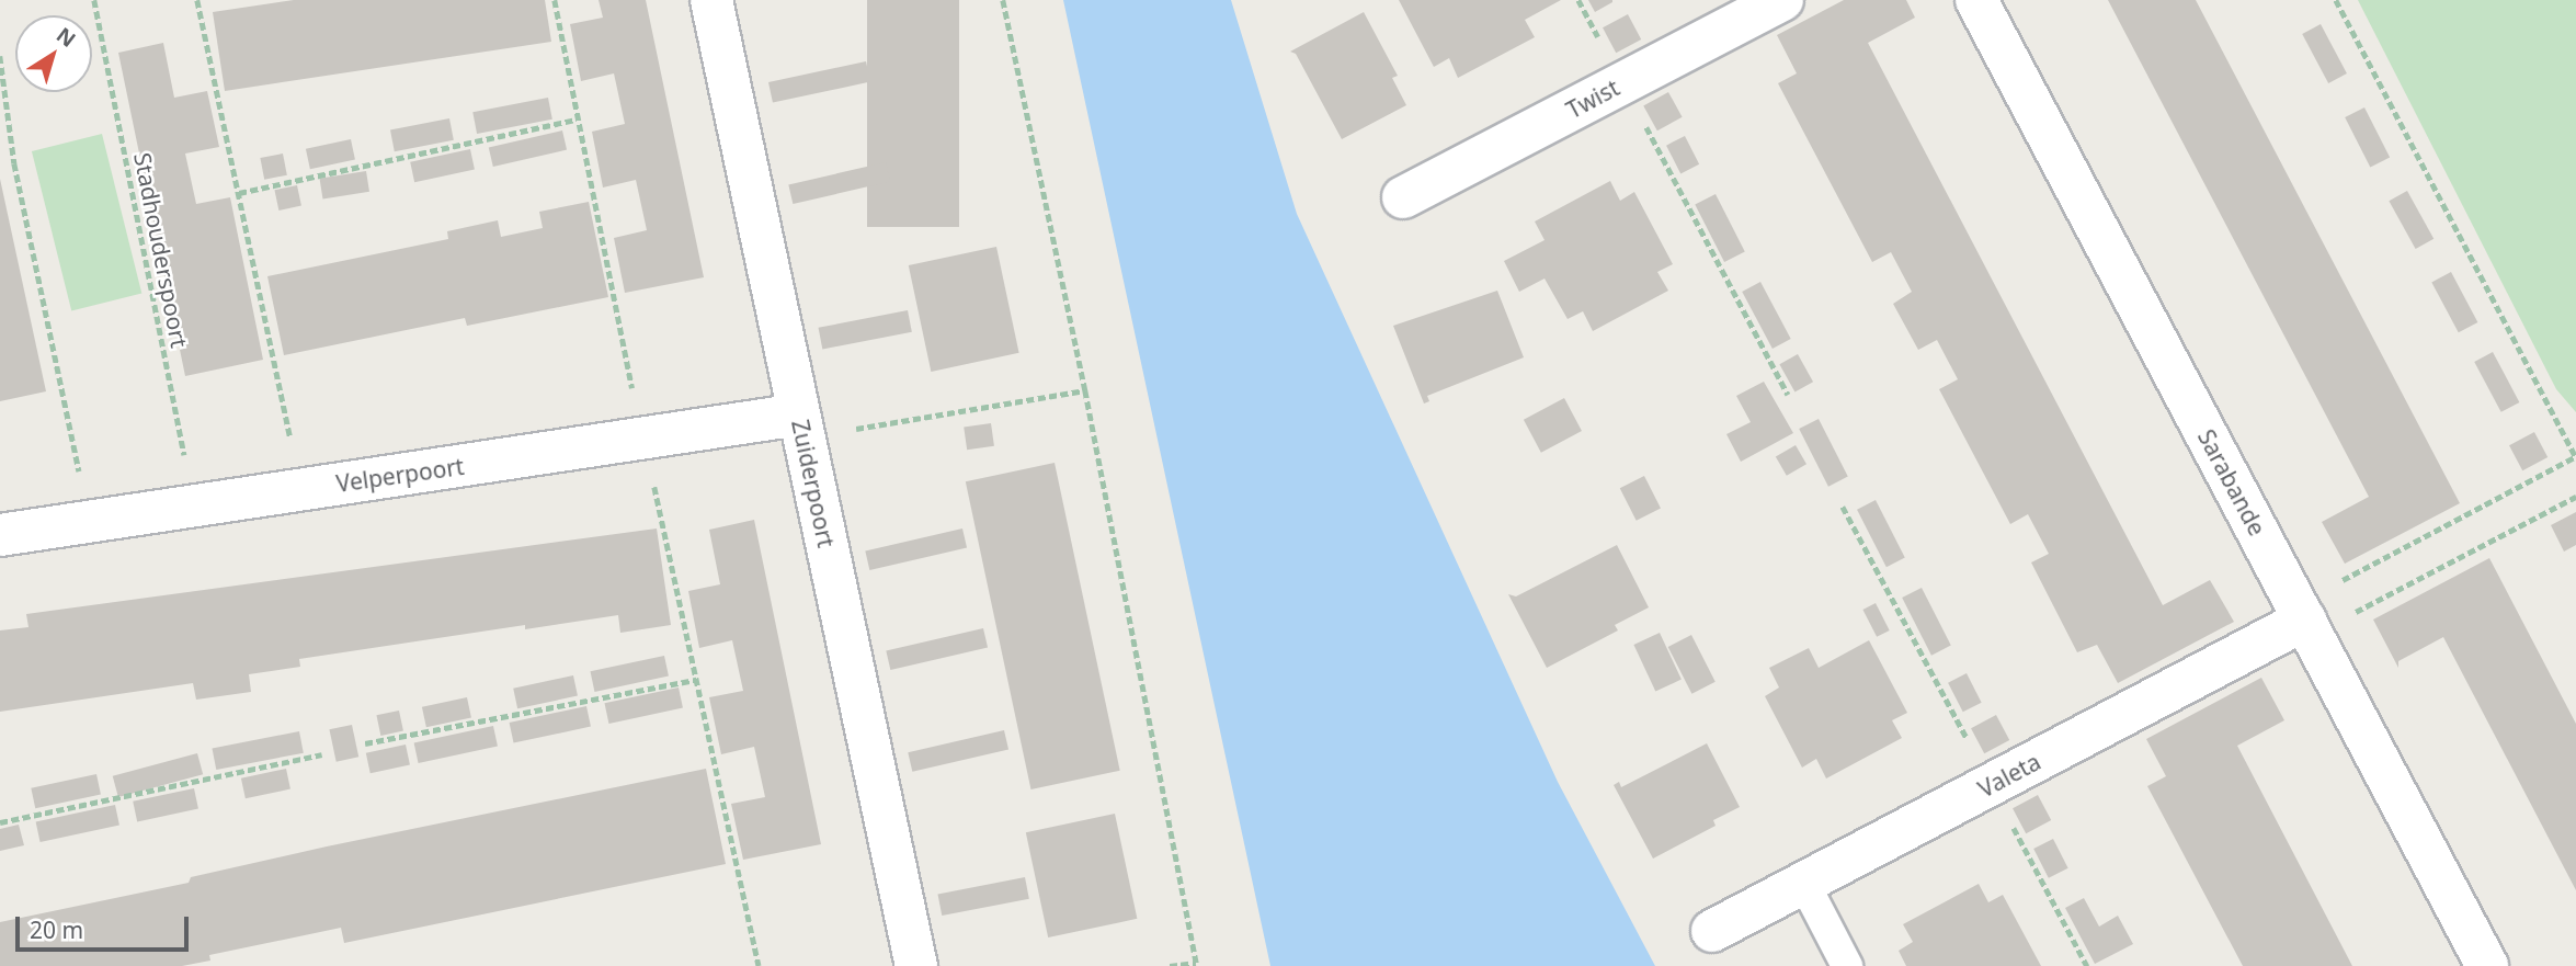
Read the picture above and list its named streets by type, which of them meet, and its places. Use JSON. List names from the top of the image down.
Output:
{
  "streets": {
    "street": [
      "Twist",
      "Velperpoort",
      "Sarabande",
      "Zuiderpoort",
      "Valeta"
    ],
    "path": ["Stadhouderspoort"]
  },
  "crossings": [
    ["Stadhouderspoort", "Velperpoort"],
    ["Velperpoort", "Zuiderpoort"],
    ["Sarabande", "Valeta"]
  ],
  "scale_bar": "20 m",
  "north": "top right"
}
